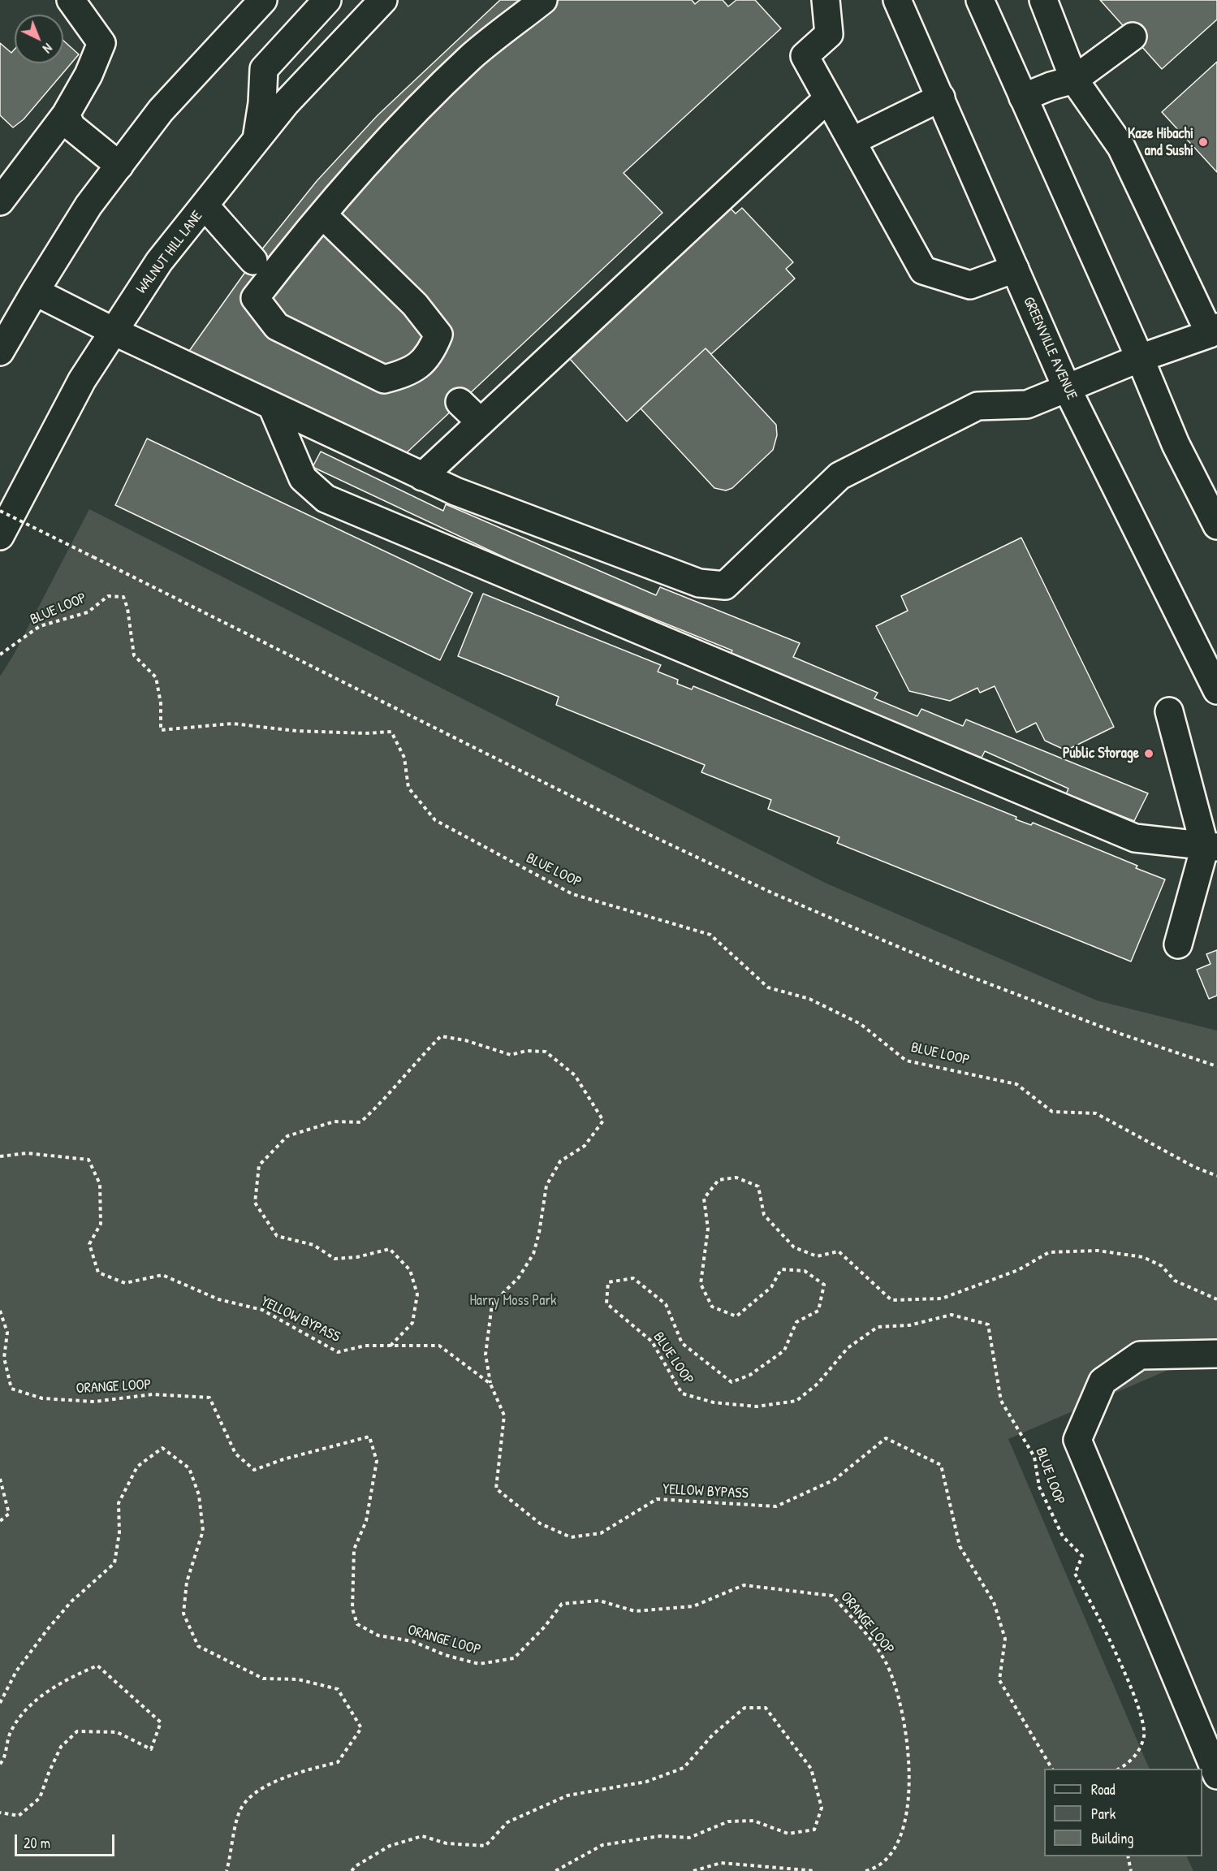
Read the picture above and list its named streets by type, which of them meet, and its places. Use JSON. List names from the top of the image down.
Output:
{
  "streets": {
    "main road": ["WALNUT HILL LANE", "GREENVILLE AVENUE"],
    "path": ["BLUE LOOP", "YELLOW BYPASS", "ORANGE LOOP"]
  },
  "parks": ["Harry Moss Park"],
  "places": ["Kaze Hibachi and Sushi", "Public Storage"],
  "legend": ["Road", "Park", "Building"],
  "scale_bar": "20 m",
  "north": "bottom right"
}
